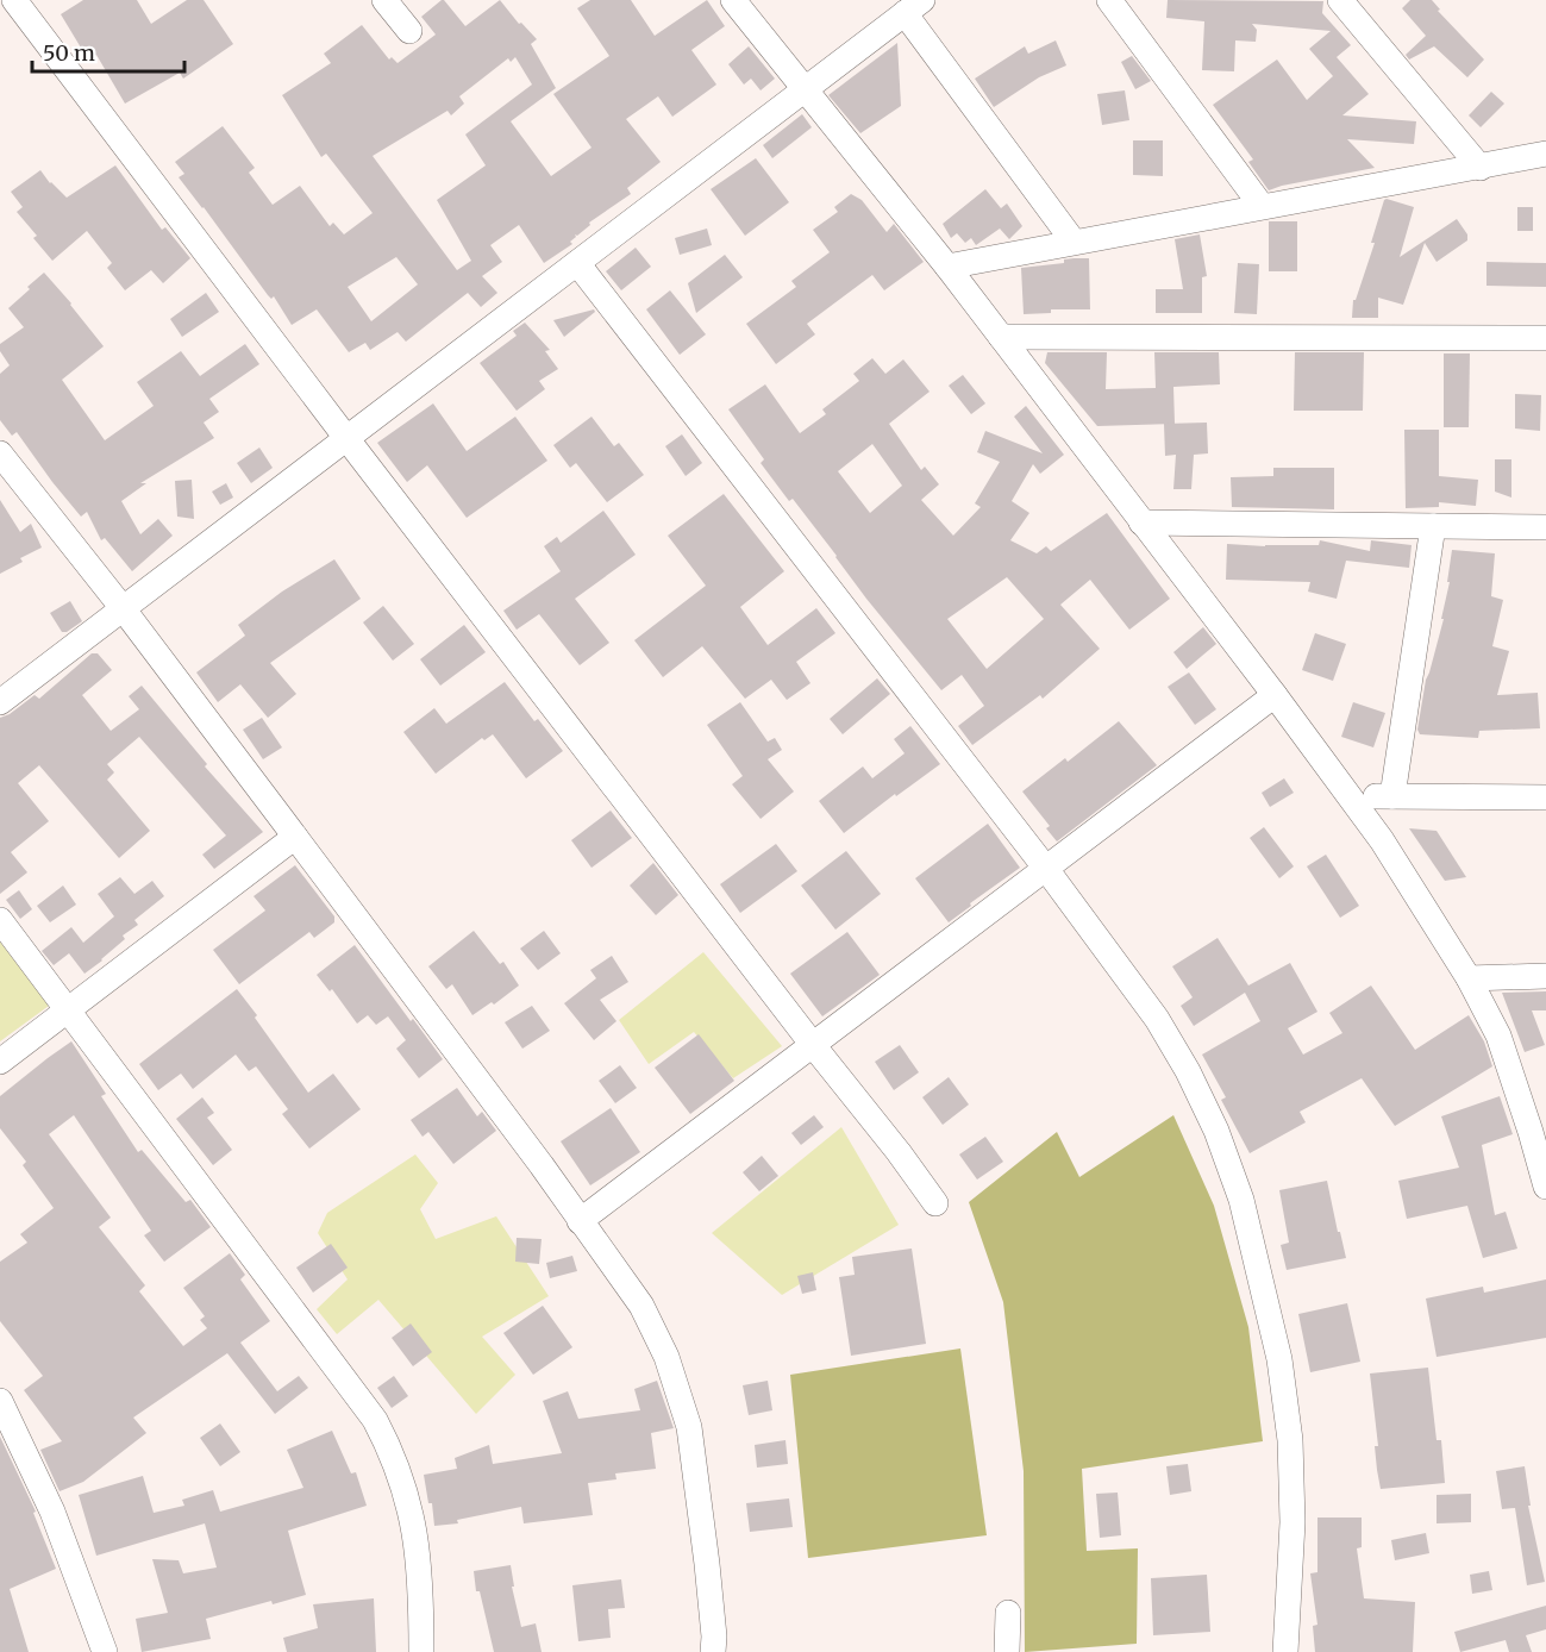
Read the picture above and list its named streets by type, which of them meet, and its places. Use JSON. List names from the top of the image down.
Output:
{
  "scale_bar": "50 m"
}
